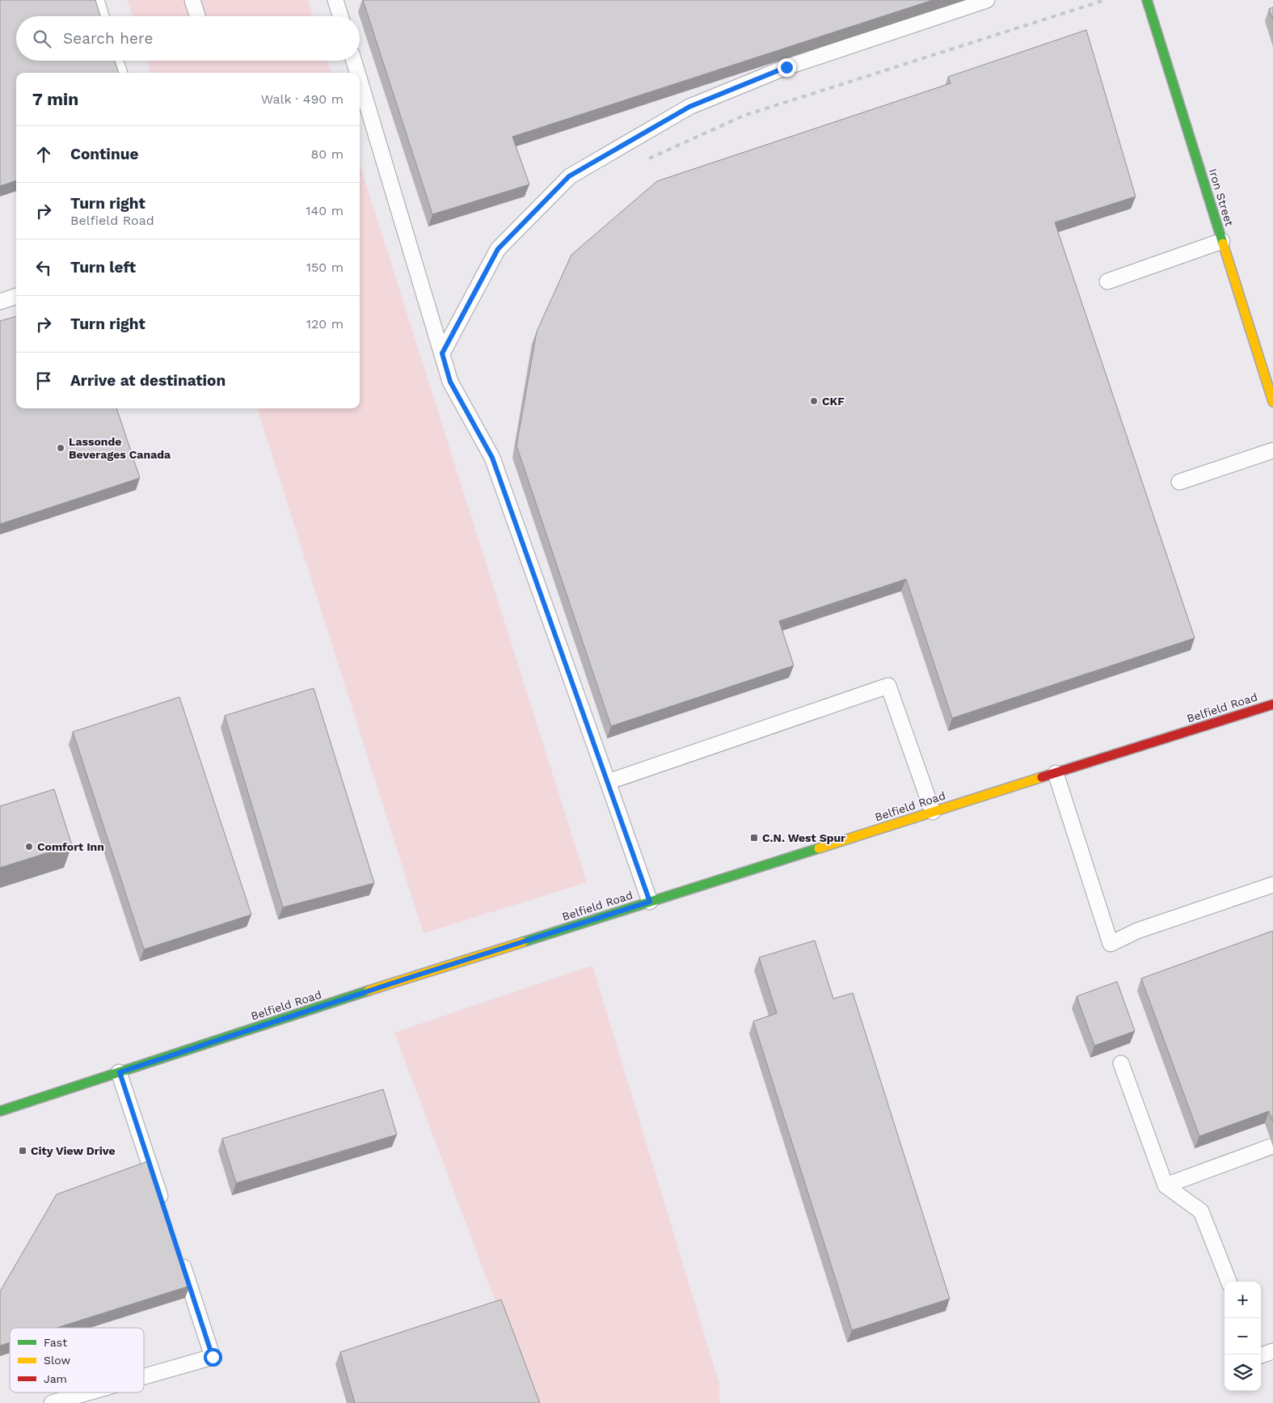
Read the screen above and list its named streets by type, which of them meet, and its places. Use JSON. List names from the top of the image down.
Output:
{
  "streets": {
    "main road": ["Iron Street", "Belfield Road"]
  },
  "places": {
    "other": ["CKF", "Lassonde Beverages Canada", "Comfort Inn"],
    "transit": ["C.N. West Spur", "City View Drive"]
  },
  "legend": ["Fast", "Slow", "Jam"],
  "page": {
    "search": "Search here",
    "heading": ["7 min", "Walk · 490 m"],
    "list": [
      ["Continue", "80 m"],
      ["Turn right", "Belfield Road", "140 m"],
      ["Turn left", "150 m"],
      ["Turn right", "120 m"],
      "Arrive at destination"
    ],
    "map_buttons": ["+", "−"]
  }
}
